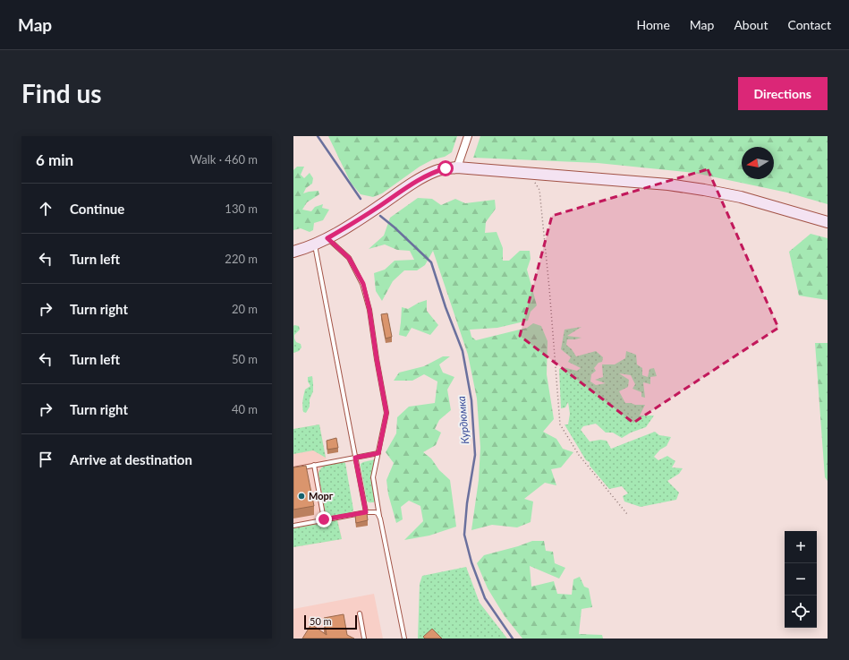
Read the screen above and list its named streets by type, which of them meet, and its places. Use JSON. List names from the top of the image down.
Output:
{
  "water": ["Курдюмка"],
  "places": ["Морг"],
  "scale_bar": "50 m",
  "north": "left",
  "page": {
    "header": "Map",
    "nav": [
      "Home",
      "Map",
      "About",
      "Contact"
    ],
    "buttons": "Directions",
    "title": "Find us",
    "heading": ["6 min", "Walk · 460 m"],
    "list": [
      ["Continue", "130 m"],
      ["Turn left", "220 m"],
      ["Turn right", "20 m"],
      ["Turn left", "50 m"],
      ["Turn right", "40 m"],
      "Arrive at destination"
    ],
    "map_buttons": ["+", "−"],
    "scale": "50 m"
  }
}
